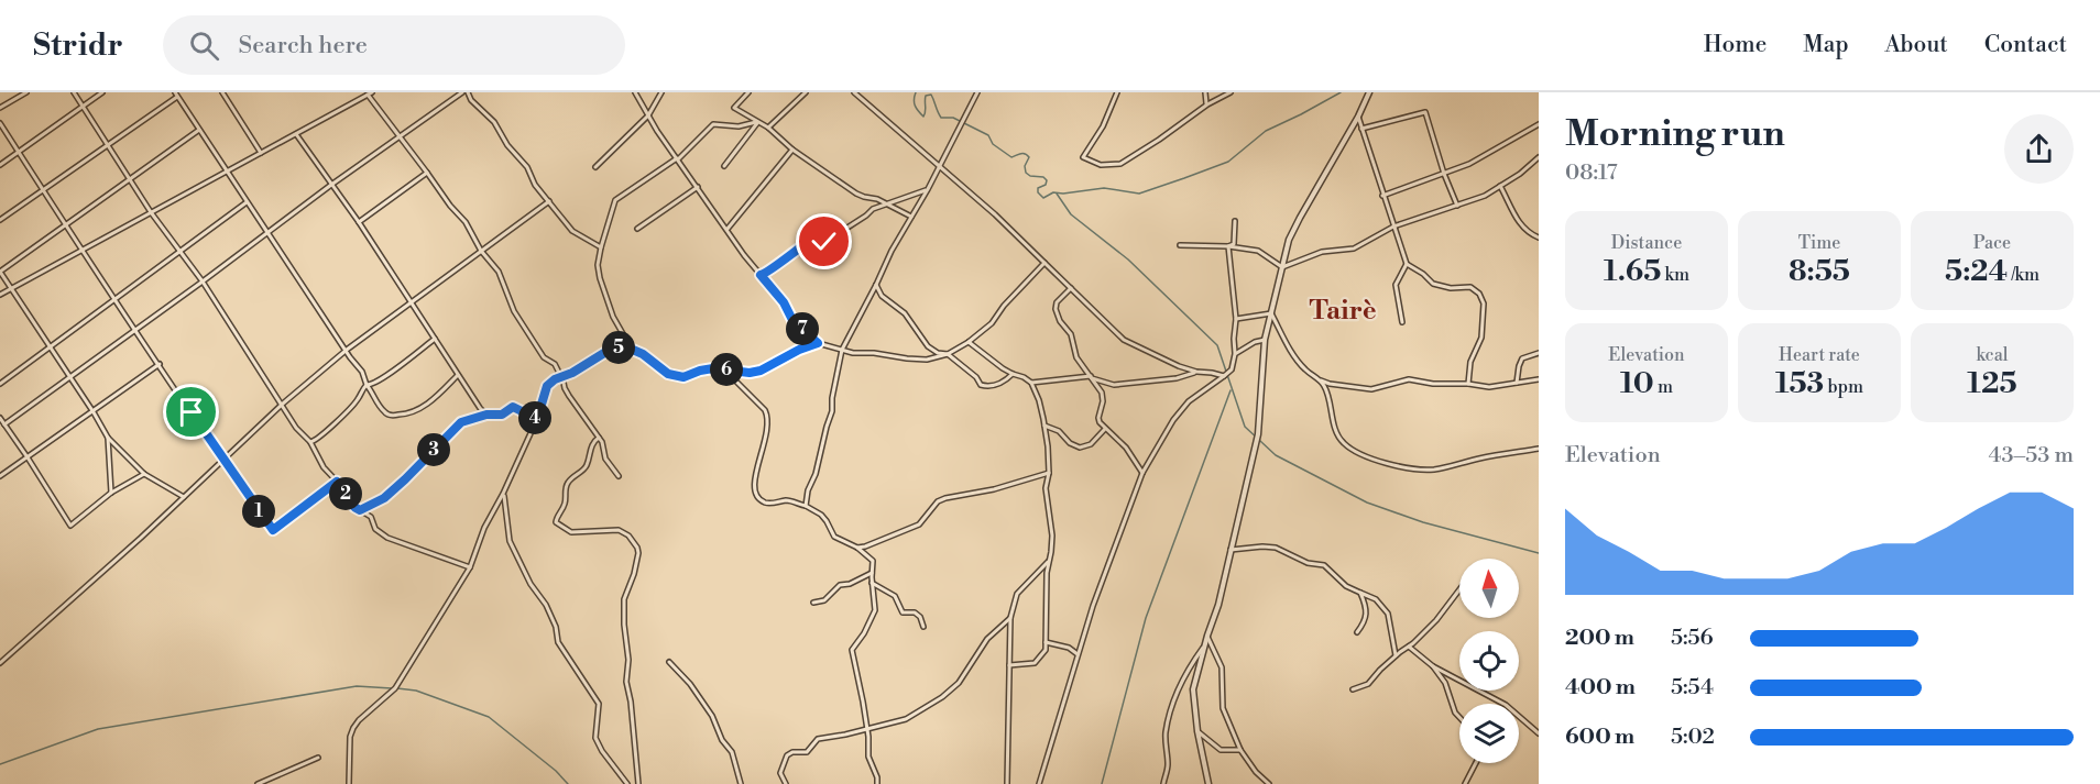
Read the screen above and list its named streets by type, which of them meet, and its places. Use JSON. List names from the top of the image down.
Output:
{
  "districts": ["Tairè"],
  "north": "top",
  "page": {
    "header": "Stridr",
    "search": "Search here",
    "nav": [
      "Home",
      "Map",
      "About",
      "Contact"
    ],
    "heading": ["Morning run", "08:17"],
    "stats": [
      ["Distance", "1.65 km"],
      ["Time", "8:55"],
      ["Pace", "5:24 /km"],
      ["Elevation", "10 m"],
      ["Heart rate", "153 bpm"],
      ["kcal", "125"]
    ],
    "pins": [
      "7",
      "5",
      "6",
      "4",
      "3",
      "2",
      "1"
    ],
    "chart": ["Elevation", "43–53 m"],
    "list": [
      {
        "name": "200 m",
        "note": "5:56"
      },
      {
        "name": "400 m",
        "note": "5:54"
      },
      {
        "name": "600 m",
        "note": "5:02"
      }
    ]
  }
}
